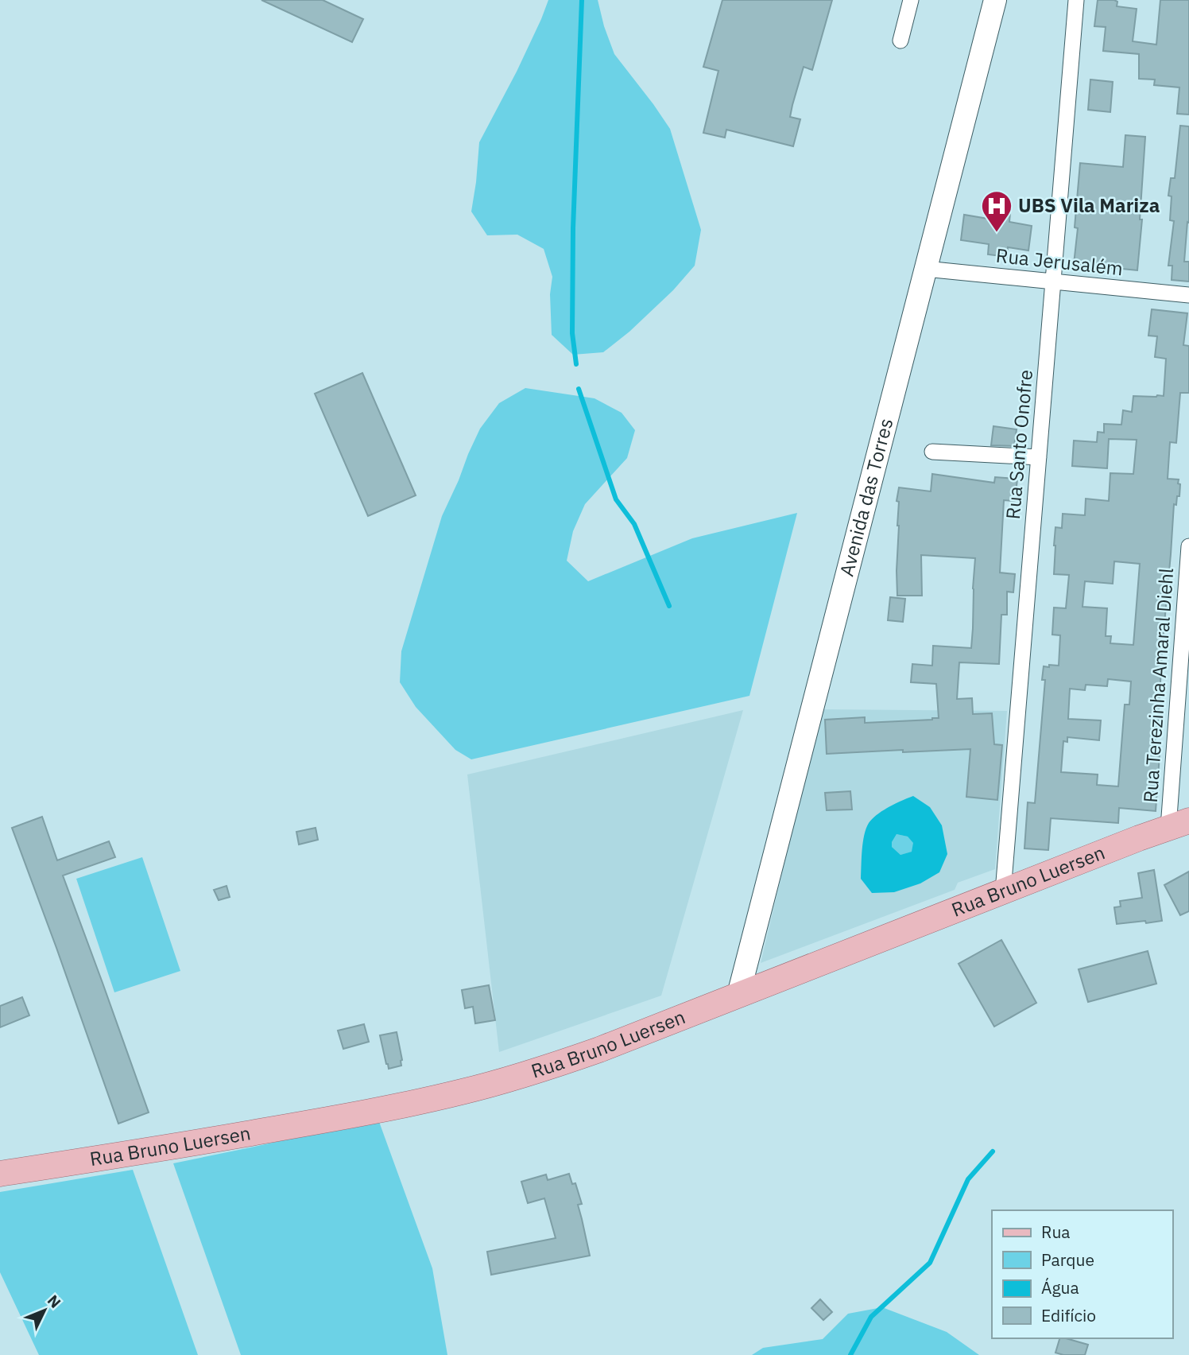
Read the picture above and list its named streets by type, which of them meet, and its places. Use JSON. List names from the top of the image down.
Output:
{
  "streets": {
    "main road": ["Avenida das Torres", "Rua Bruno Luersen"],
    "street": ["Rua Jerusalém", "Rua Santo Onofre", "Rua Terezinha Amaral Diehl"]
  },
  "crossings": [
    ["Rua Jerusalém", "Rua Santo Onofre"],
    ["Rua Jerusalém", "Avenida das Torres"],
    ["Rua Santo Onofre", "Rua Bruno Luersen"],
    ["Avenida das Torres", "Rua Bruno Luersen"],
    ["Rua Terezinha Amaral Diehl", "Rua Bruno Luersen"]
  ],
  "places": {
    "hospital": ["UBS Vila Mariza"]
  },
  "legend": [
    "Rua",
    "Parque",
    "Água",
    "Edifício"
  ],
  "north": "top right"
}
